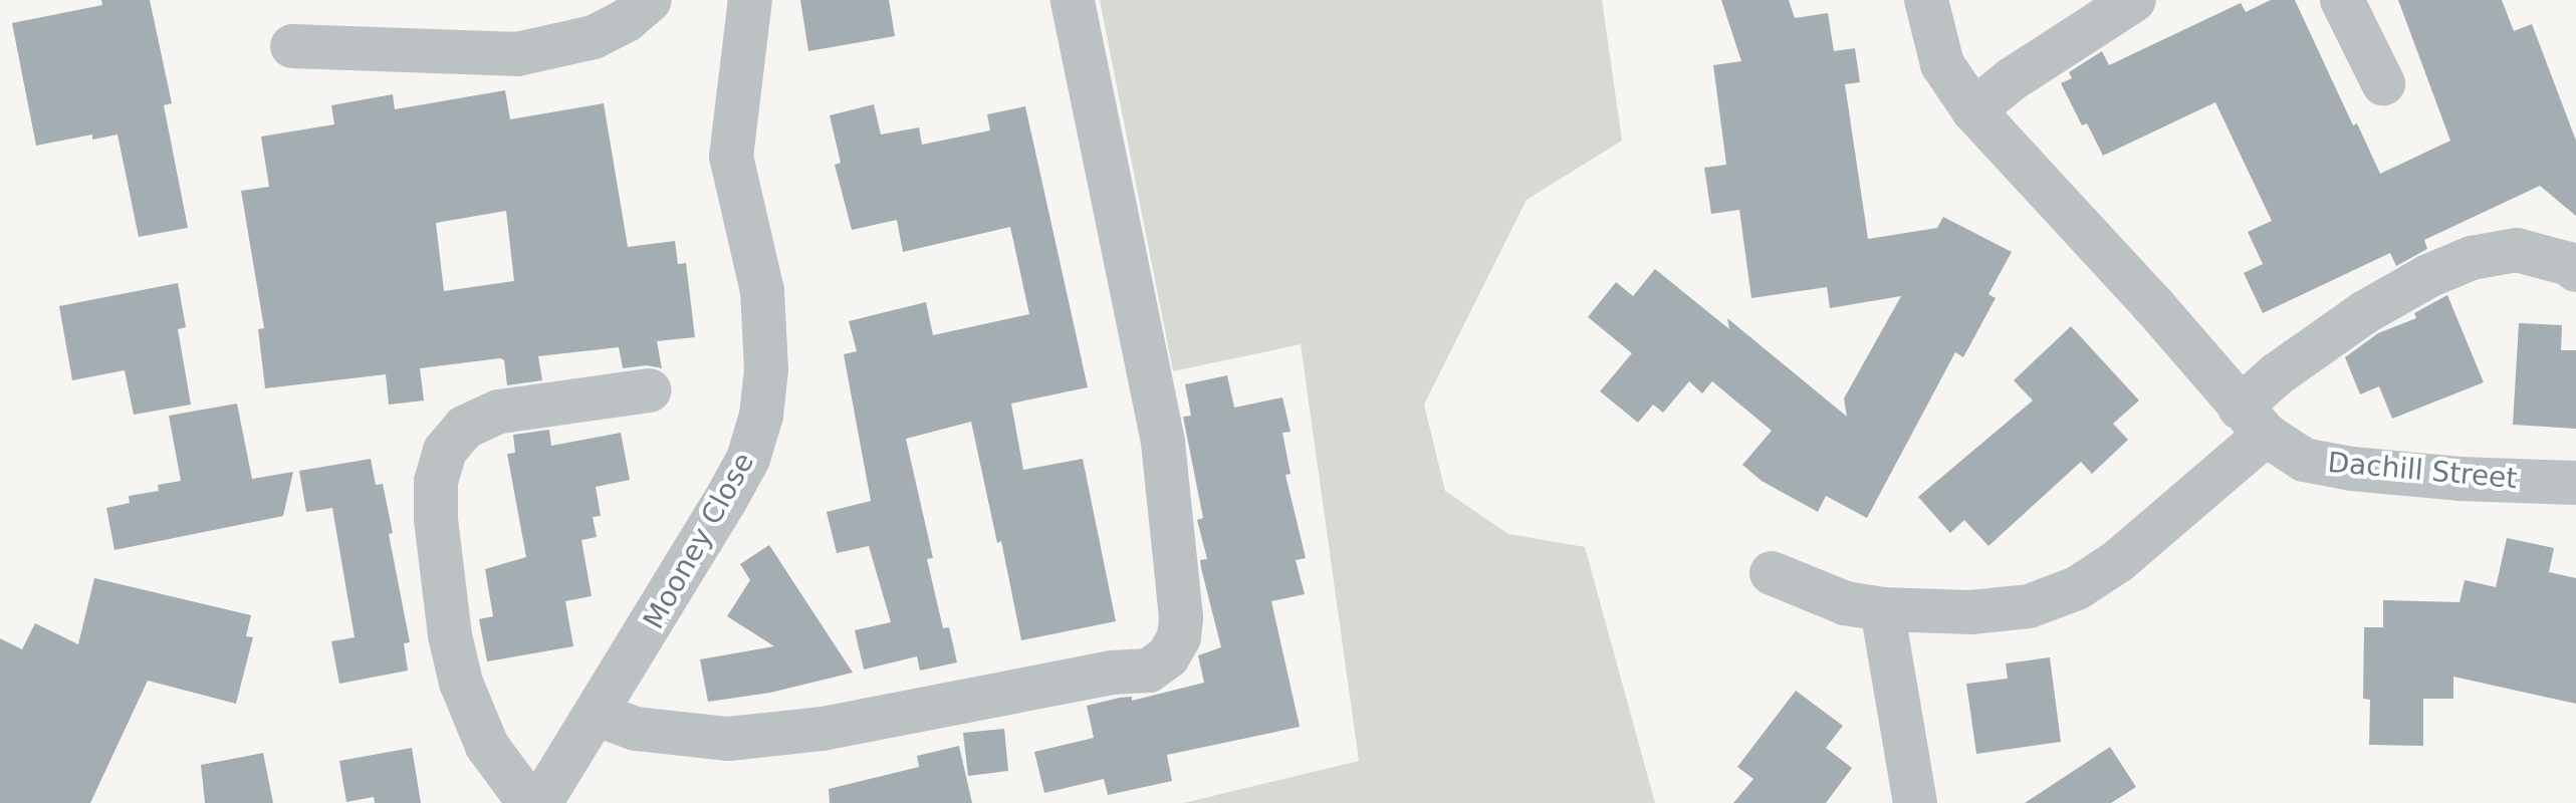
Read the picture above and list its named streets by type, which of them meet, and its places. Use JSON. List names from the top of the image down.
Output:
{
  "streets": {
    "street": ["Dachill Street", "Mooney Close"]
  }
}
